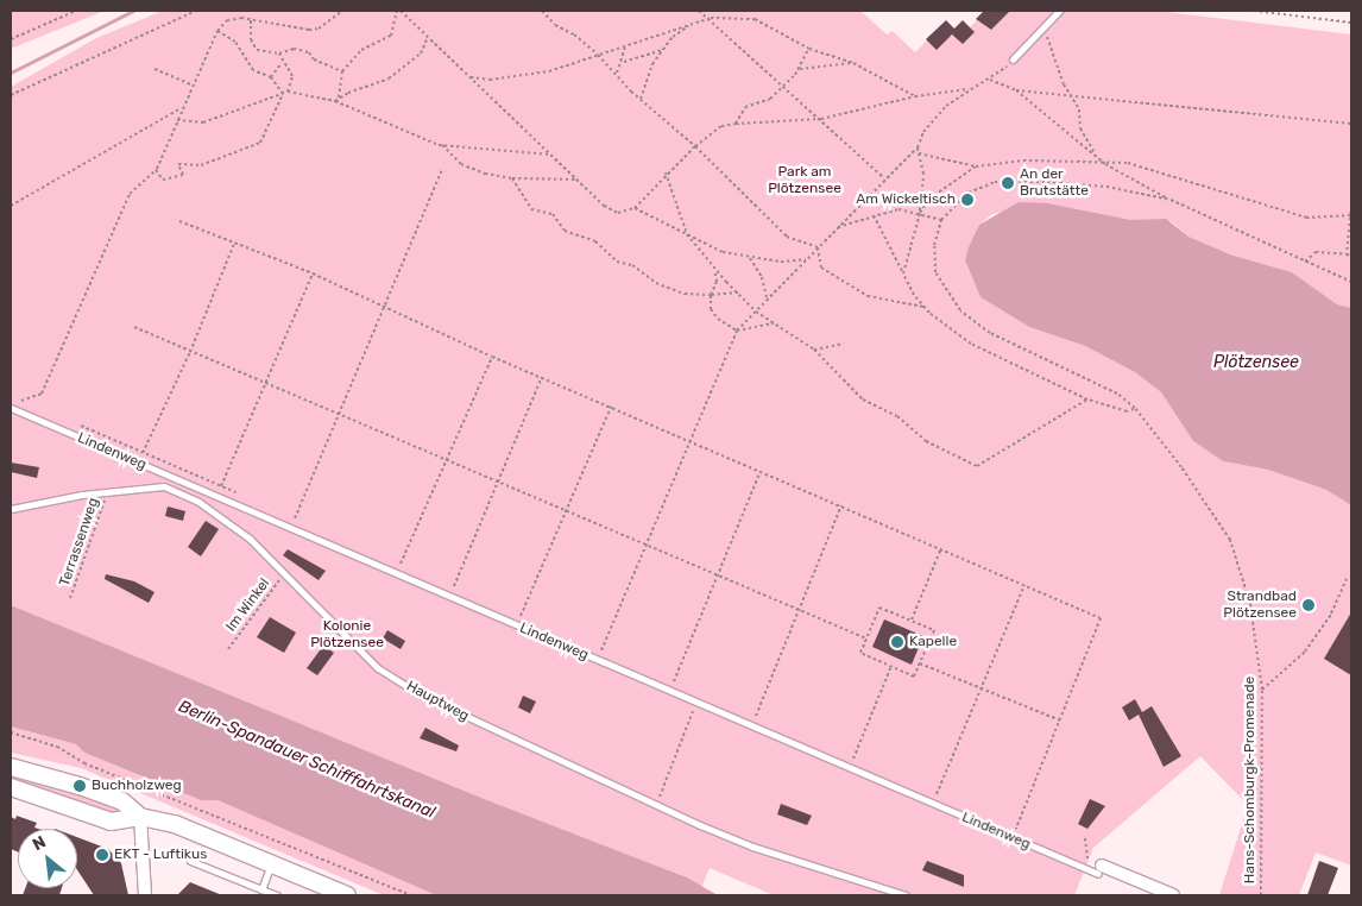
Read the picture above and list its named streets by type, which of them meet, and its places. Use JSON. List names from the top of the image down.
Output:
{
  "streets": {
    "lane": ["Lindenweg", "Hauptweg"],
    "path": ["Terrassenweg", "Im Winkel", "Hans-Schomburgk-Promenade"]
  },
  "crossings": [
    ["Terrassenweg", "Hauptweg"],
    ["Im Winkel", "Hauptweg"]
  ],
  "water": ["Plötzensee", "Berlin-Spandauer Schifffahrtskanal"],
  "parks": ["Park am Plötzensee", "Kolonie Plötzensee"],
  "places": [
    "An der Brutstätte",
    "Am Wickeltisch",
    "Strandbad Plötzensee",
    "Kapelle",
    "Buchholzweg",
    "EKT - Luftikus"
  ],
  "north": "top left"
}
